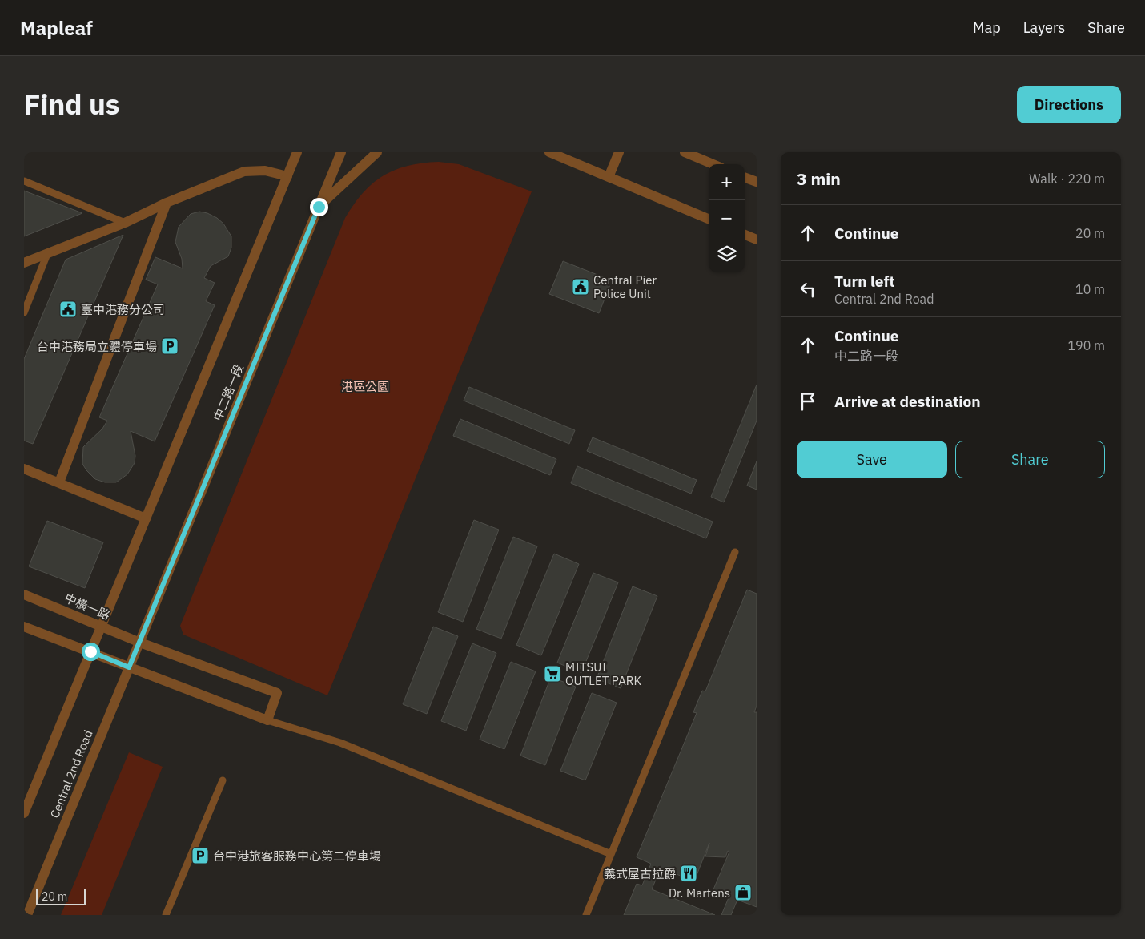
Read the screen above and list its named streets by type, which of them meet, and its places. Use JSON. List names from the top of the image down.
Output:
{
  "streets": {
    "street": ["中二路一段", "中橫一路", "Central 2nd Road"]
  },
  "crossings": [
    ["中二路一段", "中橫一路"],
    ["中二路一段", "Central 2nd Road"],
    ["中橫一路", "Central 2nd Road"]
  ],
  "parks": ["港區公園"],
  "places": {
    "public building": ["Central Pier Police Unit", "臺中港務分公司"],
    "parking": ["台中港務局立體停車場", "台中港旅客服務中心第二停車場"],
    "supermarket": ["MITSUI OUTLET PARK"],
    "restaurant": ["義式屋古拉爵"],
    "shop": ["Dr. Martens"]
  },
  "scale_bar": "20 m",
  "page": {
    "header": "Mapleaf",
    "nav": ["Map", "Layers", "Share"],
    "title": "Find us",
    "buttons": [
      "Directions",
      ["Save", "Share"]
    ],
    "heading": ["3 min", "Walk · 220 m"],
    "map_buttons": ["+", "−"],
    "list": [
      ["Continue", "20 m"],
      ["Turn left", "Central 2nd Road", "10 m"],
      ["Continue", "中二路一段", "190 m"],
      "Arrive at destination"
    ],
    "scale": "20 m"
  }
}
